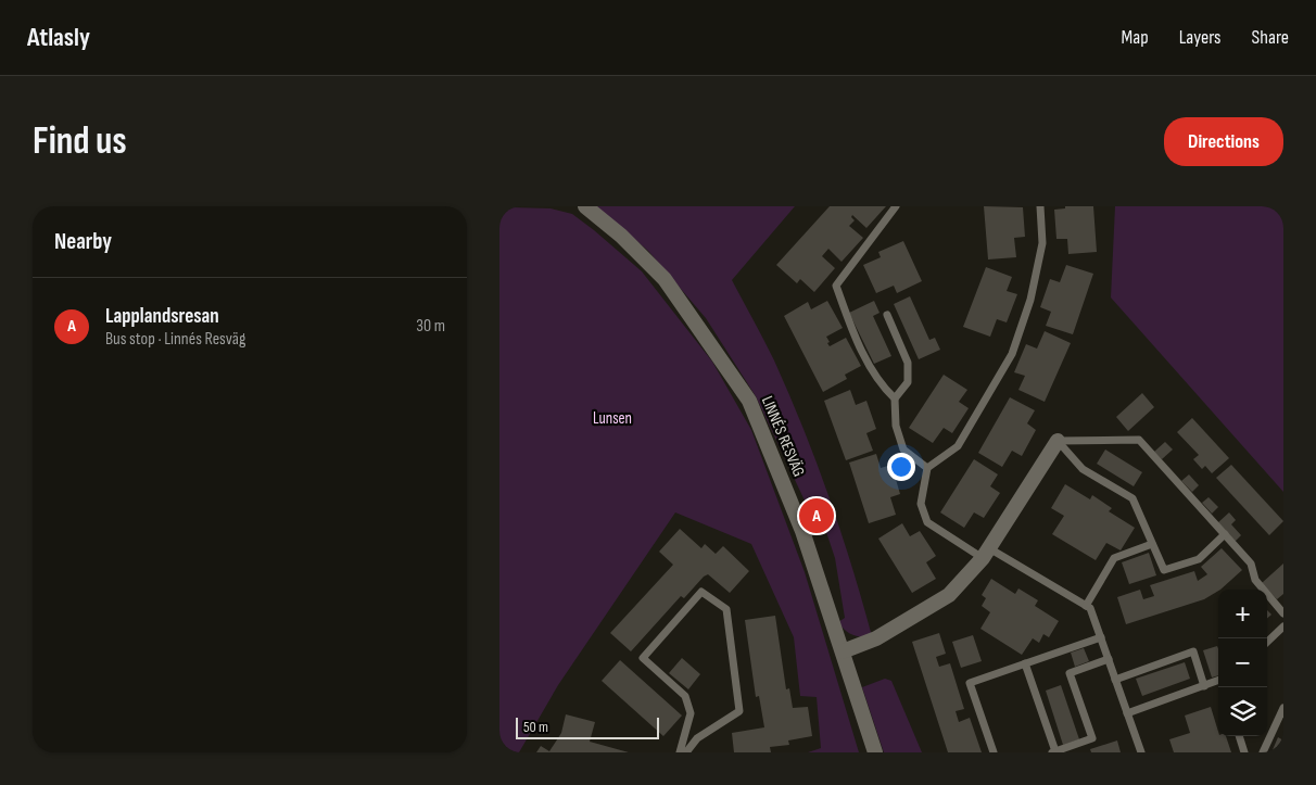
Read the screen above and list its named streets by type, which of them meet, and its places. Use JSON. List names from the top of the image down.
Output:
{
  "streets": {
    "street": ["LINNÉS RESVÄG"]
  },
  "parks": ["Lunsen"],
  "scale_bar": "50 m",
  "page": {
    "header": "Atlasly",
    "nav": ["Map", "Layers", "Share"],
    "buttons": "Directions",
    "title": "Find us",
    "heading": "Nearby",
    "list": [
      {
        "mark": "A",
        "name": "Lapplandsresan",
        "note": "Bus stop · Linnés Resväg",
        "value": "30 m"
      }
    ],
    "pins": "A",
    "map_buttons": ["+", "−"],
    "scale": "50 m"
  }
}
